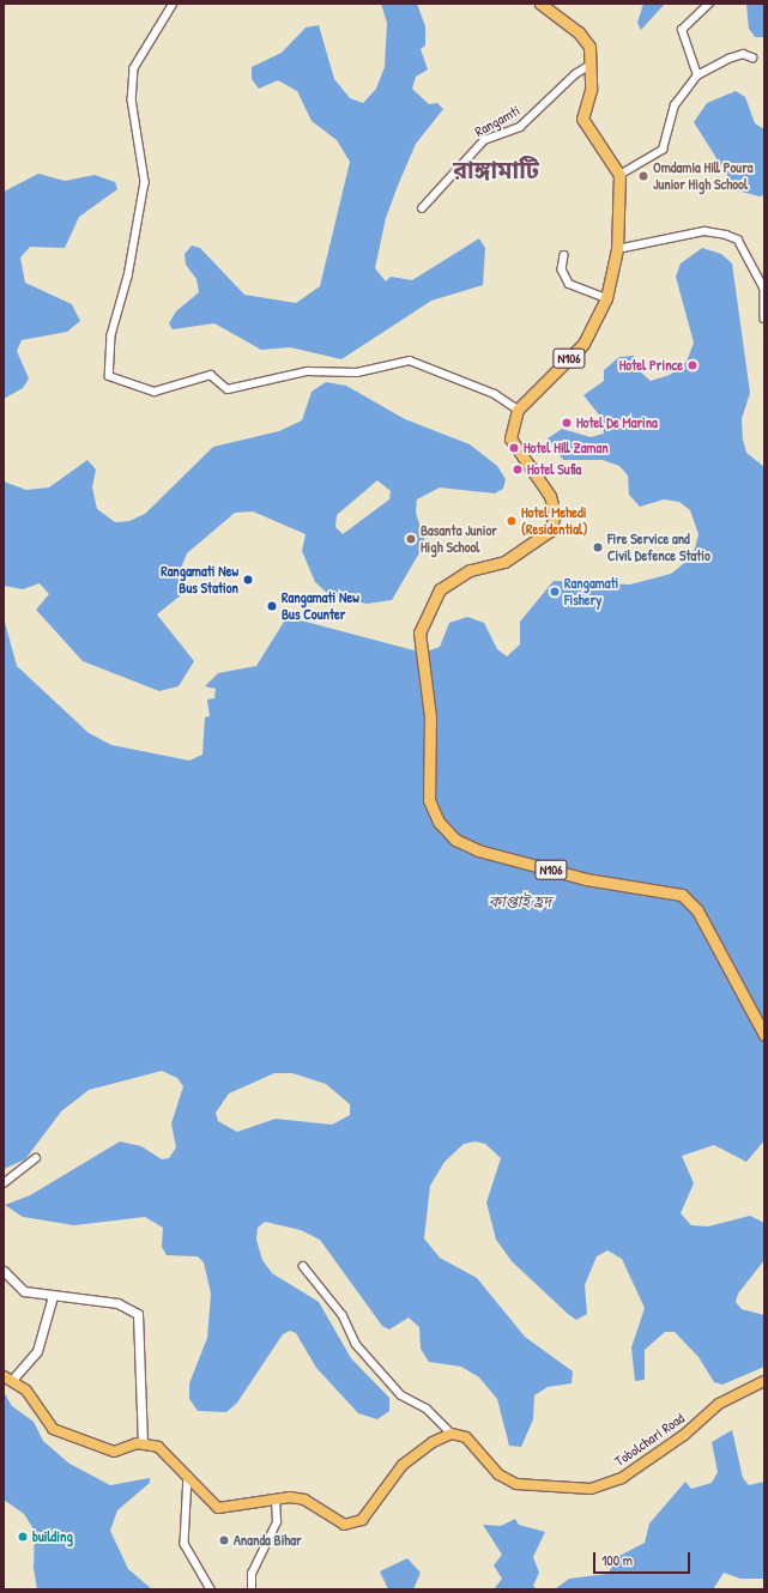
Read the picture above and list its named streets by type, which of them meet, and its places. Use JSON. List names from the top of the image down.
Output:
{
  "streets": {
    "highway": ["N106"],
    "main road": ["Tobolchari Road"],
    "street": ["Rangamti"]
  },
  "districts": ["রাঙ্গামাটি"],
  "water": ["কাপ্তাই হ্রদ"],
  "places": [
    "Omdamia Hill Poura Junior High School",
    "Hotel Prince",
    "Hotel De Marina",
    "Hotel Hill Zaman",
    "Hotel Sufia",
    "Hotel Mehedi (Residential)",
    "Basanta Junior High School",
    "Fire Service and Civil Defence Statio",
    "Rangamati New Bus Station",
    "Rangamati Fishery",
    "Rangamati New Bus Counter",
    "building",
    "Ananda Bihar"
  ],
  "scale_bar": "100 m"
}
